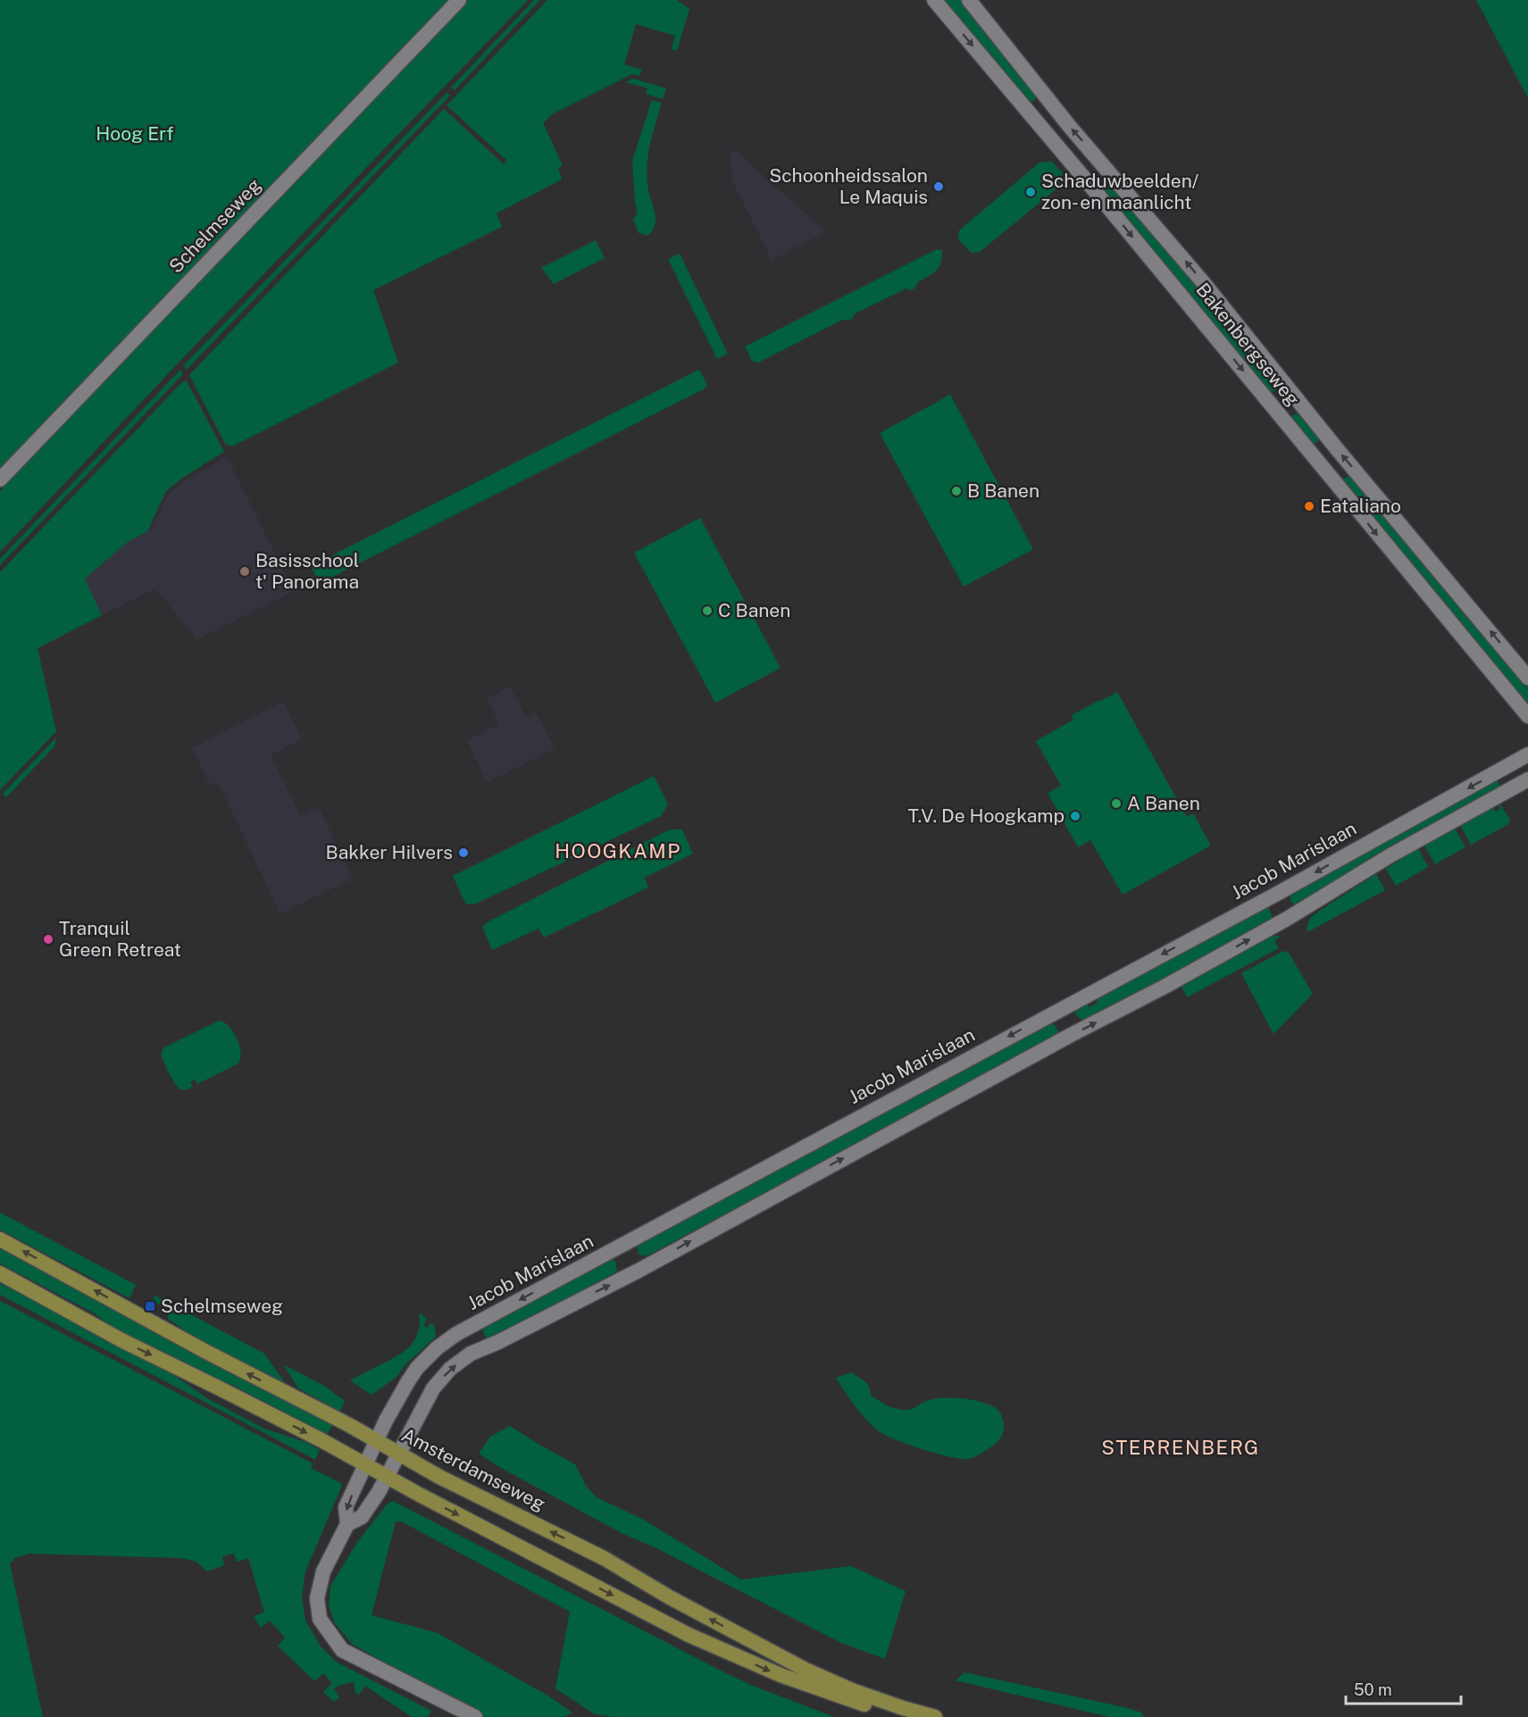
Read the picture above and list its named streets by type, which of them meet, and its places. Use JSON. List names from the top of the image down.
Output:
{
  "streets": {
    "main road": ["Amsterdamseweg"],
    "street": ["Schelmseweg", "Bakenbergseweg", "Jacob Marislaan"]
  },
  "crossings": [
    ["Jacob Marislaan", "Amsterdamseweg"]
  ],
  "districts": ["HOOGKAMP", "STERRENBERG"],
  "parks": ["Hoog Erf"],
  "places": {
    "other": [
      "Schoonheidssalon Le Maquis",
      "Schaduwbeelden/ zon- en maanlicht",
      "B Banen",
      "Eataliano",
      "Basisschool t' Panorama",
      "C Banen",
      "A Banen",
      "T.V. De Hoogkamp",
      "Bakker Hilvers",
      "Tranquil Green Retreat"
    ],
    "transit": ["Schelmseweg"]
  },
  "scale_bar": "50 m"
}
